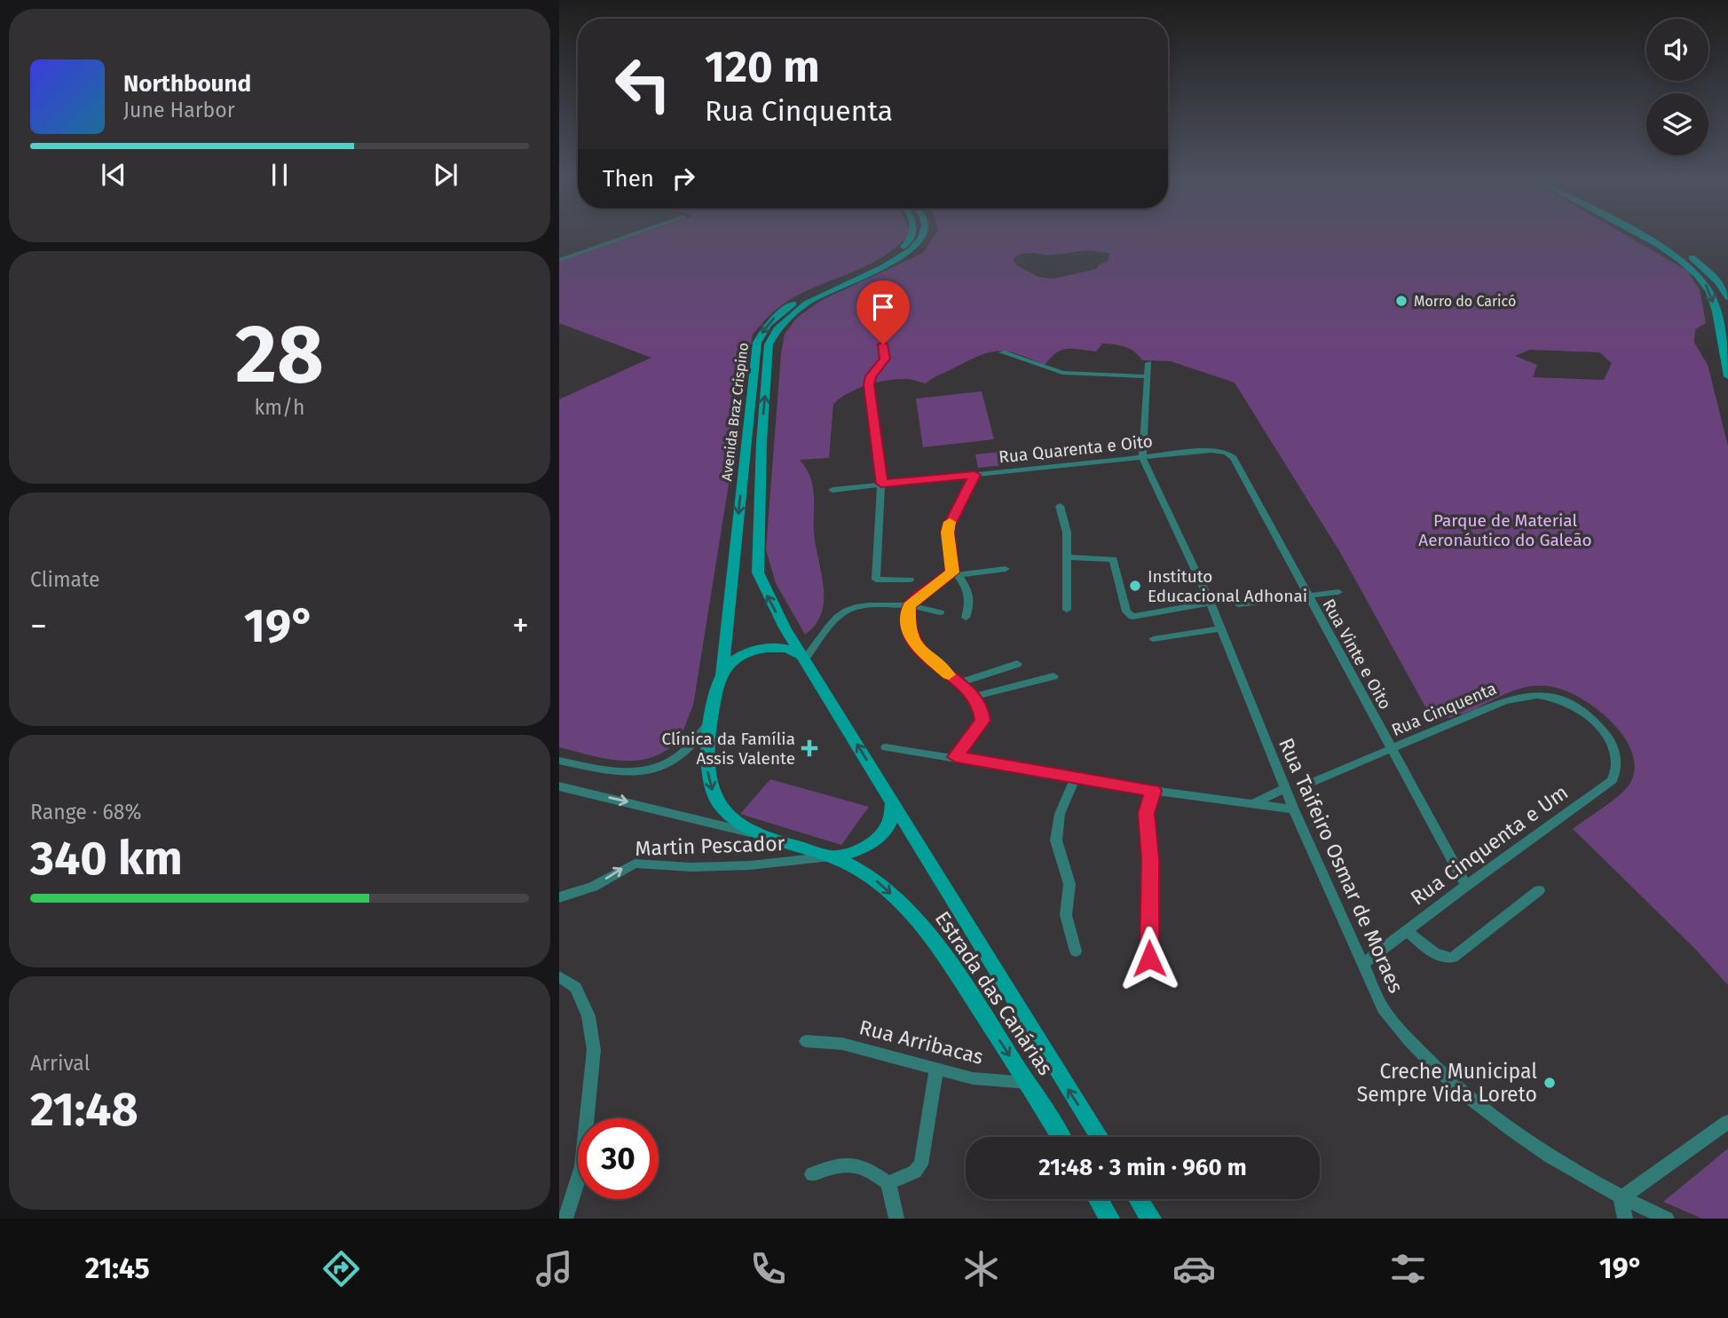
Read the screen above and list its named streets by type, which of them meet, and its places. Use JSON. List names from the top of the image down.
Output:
{
  "streets": {
    "main road": ["Avenida Braz Crispino", "Estrada das Canárias"],
    "street": [
      "Rua Quarenta e Oito",
      "Rua Vinte e Oito",
      "Rua Cinquenta",
      "Rua Cinquenta e Um",
      "Martin Pescador",
      "Rua Taifeiro Osmar de Moraes",
      "Rua Arribacas"
    ]
  },
  "crossings": [
    ["Avenida Braz Crispino", "Martin Pescador"],
    ["Avenida Braz Crispino", "Estrada das Canárias"],
    ["Rua Quarenta e Oito", "Rua Vinte e Oito"],
    ["Rua Quarenta e Oito", "Rua Taifeiro Osmar de Moraes"],
    ["Rua Vinte e Oito", "Rua Cinquenta"],
    ["Rua Vinte e Oito", "Rua Cinquenta e Um"],
    ["Rua Cinquenta", "Rua Cinquenta e Um"],
    ["Rua Cinquenta e Um", "Rua Taifeiro Osmar de Moraes"],
    ["Martin Pescador", "Estrada das Canárias"],
    ["Estrada das Canárias", "Rua Arribacas"]
  ],
  "parks": ["Parque de Material Aeronáutico do Galeão"],
  "places": {
    "other": ["Morro do Caricó", "Instituto Educacional Adhonai", "Creche Municipal Sempre Vida Loreto"],
    "health": ["Clínica da Família Assis Valente"]
  },
  "page": {
    "turn": ["120 m", "Rua Cinquenta"],
    "song": ["Northbound", "June Harbor"],
    "then": "Then",
    "tile": [
      ["28", "km/h"],
      "Climate",
      ["Range · 68%", "340 km"],
      ["Arrival", "21:48"]
    ],
    "heat": ["−", "19°", "+"],
    "limit": "30",
    "trip": "21:48 · 3 min · 960 m",
    "tabs": ["21:45", "19°"]
  }
}
